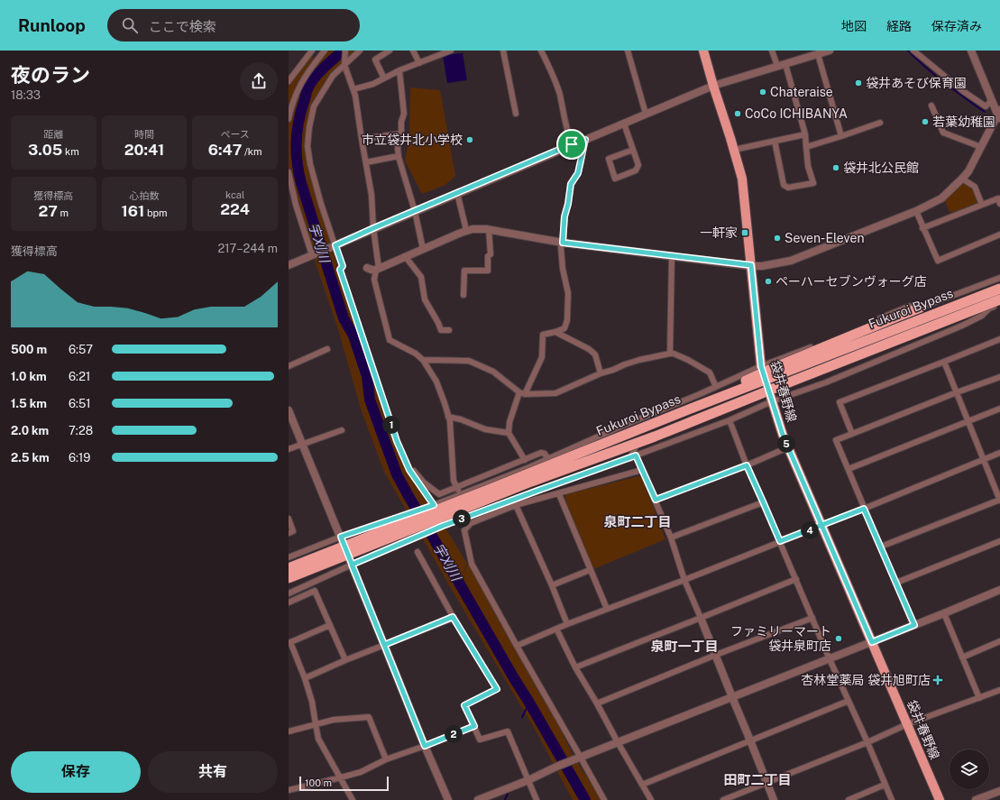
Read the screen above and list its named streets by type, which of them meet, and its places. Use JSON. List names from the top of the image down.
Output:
{
  "streets": {
    "highway": ["Fukuroi Bypass"],
    "main road": ["袋井春野線"]
  },
  "districts": ["泉町二丁目", "泉町一丁目", "田町二丁目"],
  "water": ["宇刈川"],
  "places": {
    "other": [
      "袋井あそび保育園",
      "Chateraise",
      "CoCo ICHIBANYA",
      "若葉幼稚園",
      "市立袋井北小学校",
      "袋井北公民館",
      "Seven-Eleven",
      "ペーハーセブンヴォーグ店",
      "ファミリーマート 袋井泉町店"
    ],
    "transit": ["一軒家"],
    "health": ["杏林堂薬局 袋井旭町店"]
  },
  "scale_bar": "100 m",
  "page": {
    "header": "Runloop",
    "search": "ここで検索",
    "nav": ["地図", "経路", "保存済み"],
    "heading": ["夜のラン", "18:33"],
    "stats": [
      ["距離", "3.05 km"],
      ["時間", "20:41"],
      ["ペース", "6:47 /km"],
      ["獲得標高", "27 m"],
      ["心拍数", "161 bpm"],
      ["kcal", "224"]
    ],
    "chart": ["獲得標高", "217–244 m"],
    "list": [
      {
        "name": "500 m",
        "note": "6:57"
      },
      {
        "name": "1.0 km",
        "note": "6:21"
      },
      {
        "name": "1.5 km",
        "note": "6:51"
      },
      {
        "name": "2.0 km",
        "note": "7:28"
      },
      {
        "name": "2.5 km",
        "note": "6:19"
      }
    ],
    "pins": [
      "1",
      "5",
      "3",
      "4",
      "2"
    ],
    "buttons": ["保存", "共有"],
    "scale": "100 m"
  }
}
